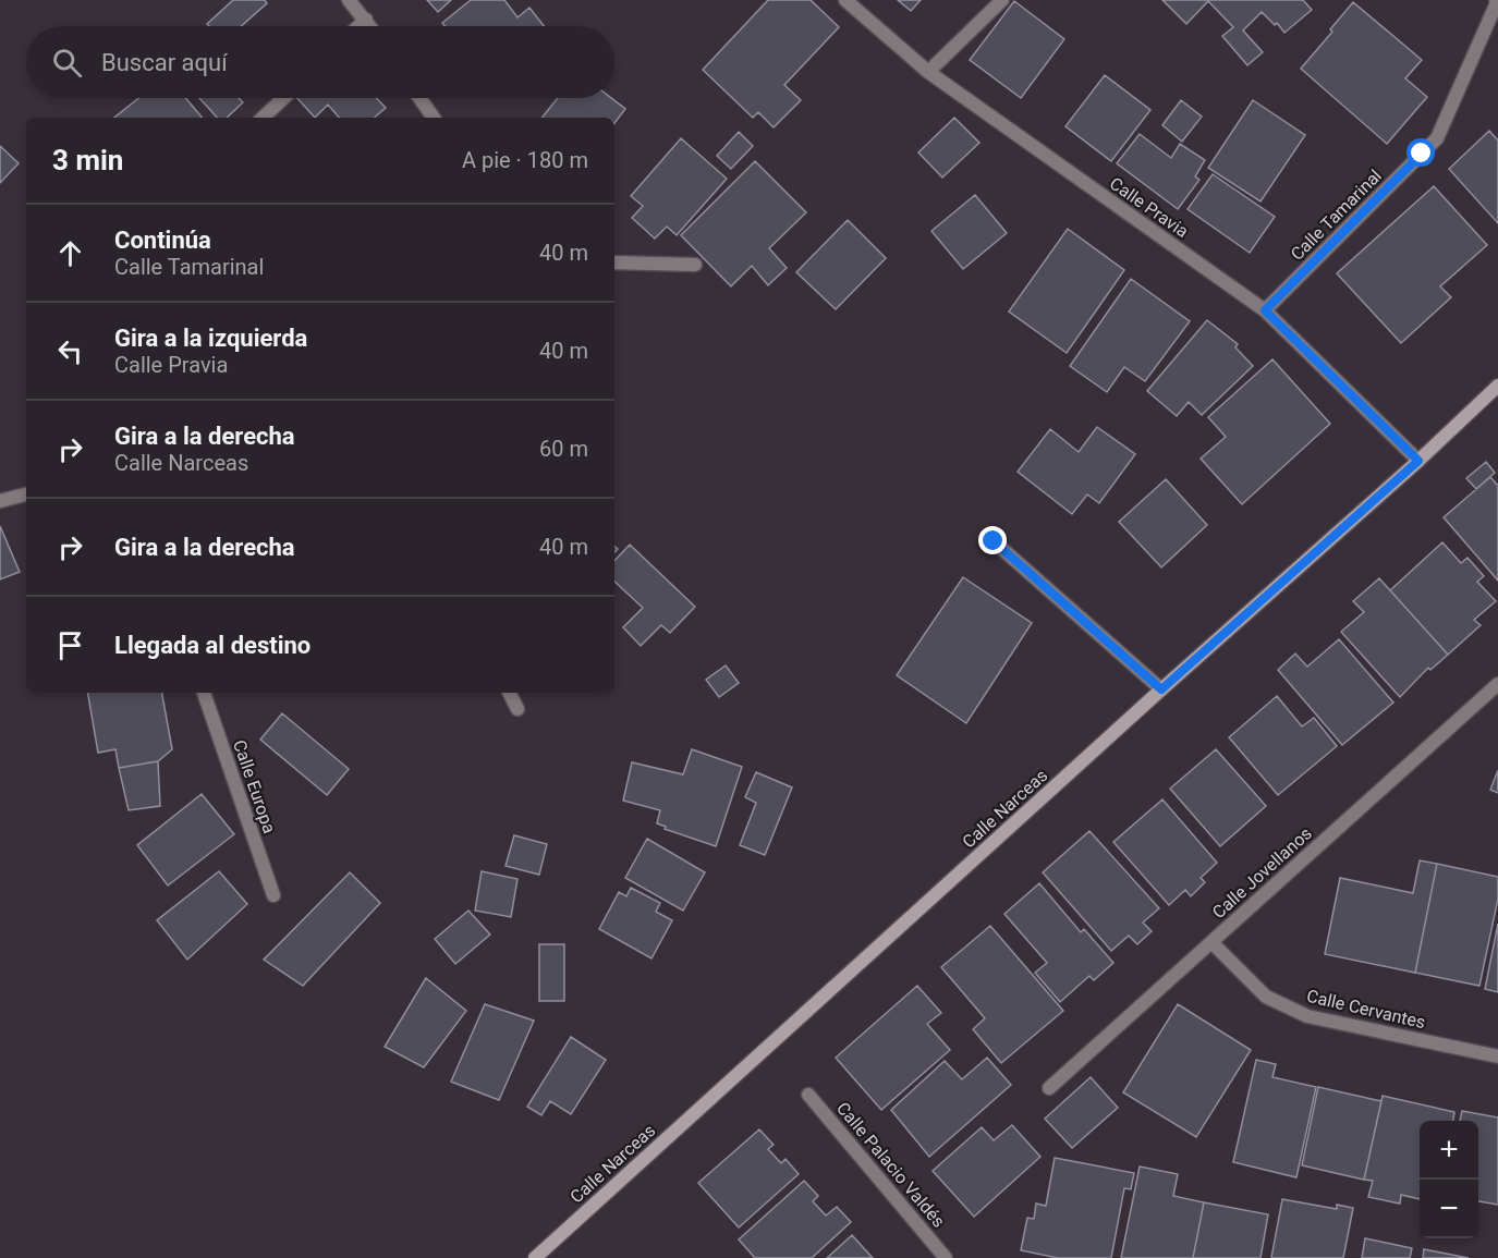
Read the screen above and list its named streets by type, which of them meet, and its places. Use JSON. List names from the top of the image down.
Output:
{
  "streets": {
    "street": [
      "Calle Pravia",
      "Calle Tamarinal",
      "Calle Europa",
      "Calle Narceas",
      "Calle Jovellanos",
      "Calle Cervantes",
      "Calle Palacio Valdés"
    ]
  },
  "crossings": [
    ["Calle Pravia", "Calle Tamarinal"],
    ["Calle Pravia", "Calle Narceas"],
    ["Calle Jovellanos", "Calle Cervantes"]
  ],
  "page": {
    "search": "Buscar aquí",
    "heading": ["3 min", "A pie · 180 m"],
    "list": [
      ["Continúa", "Calle Tamarinal", "40 m"],
      ["Gira a la izquierda", "Calle Pravia", "40 m"],
      ["Gira a la derecha", "Calle Narceas", "60 m"],
      ["Gira a la derecha", "40 m"],
      "Llegada al destino"
    ],
    "map_buttons": ["+", "−"]
  }
}
